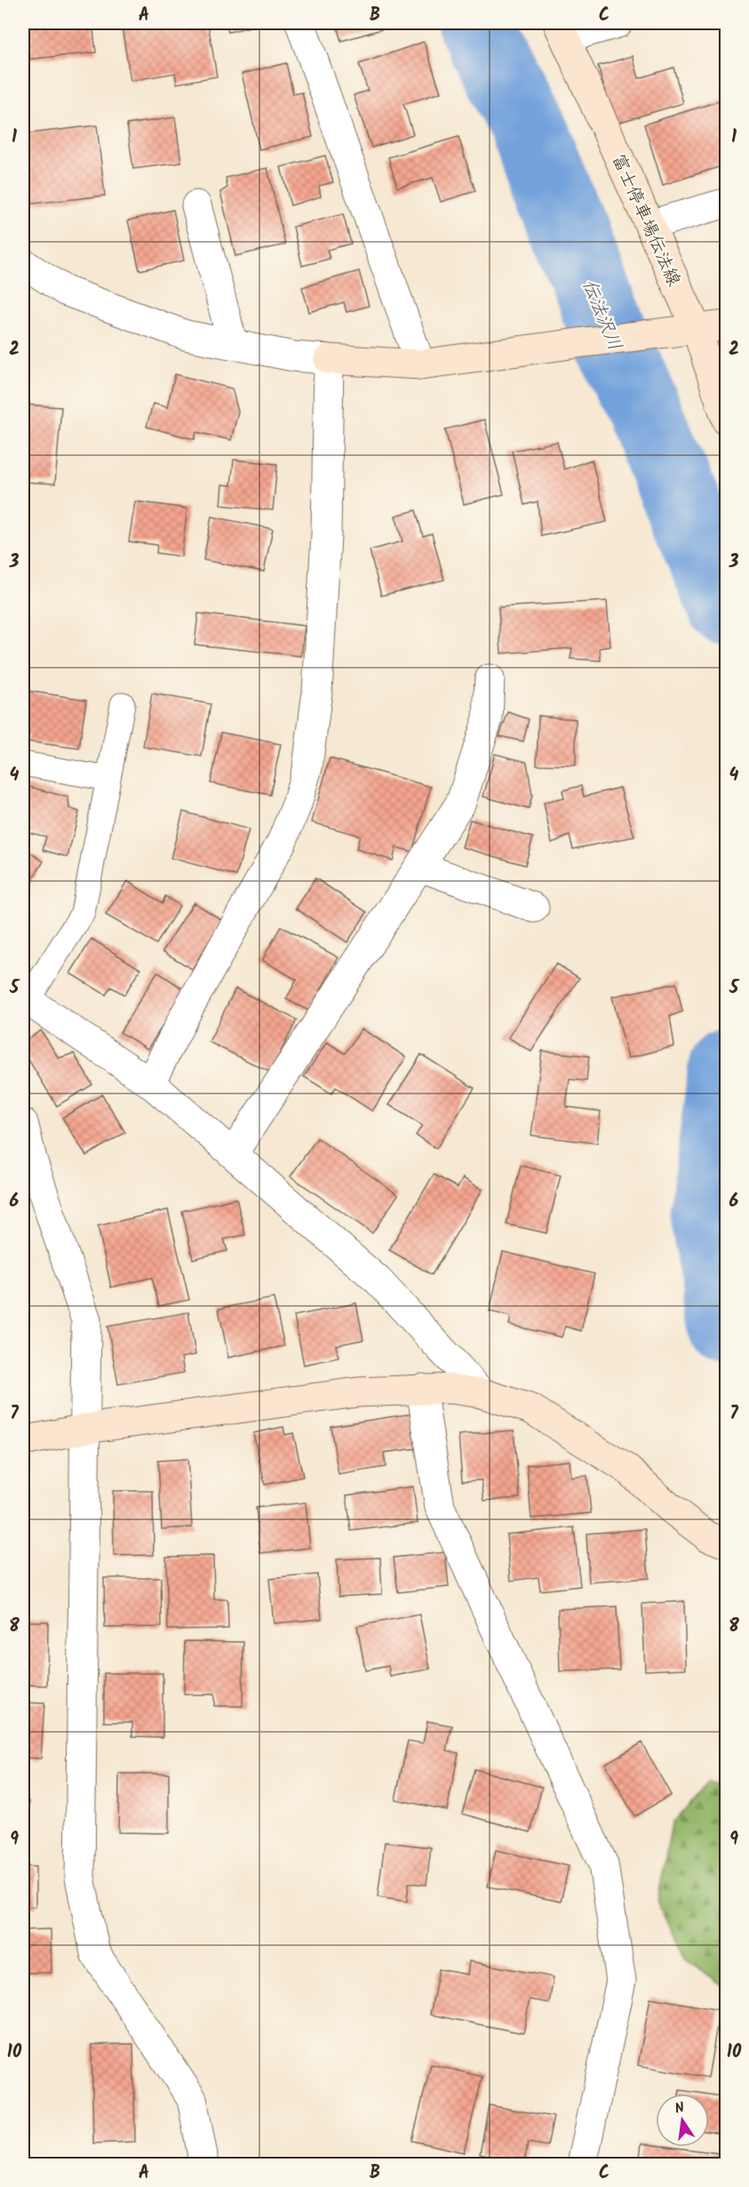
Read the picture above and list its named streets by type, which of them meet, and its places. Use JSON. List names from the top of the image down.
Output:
{
  "streets": {
    "street": ["富士停車場伝法線"]
  },
  "water": ["伝法沢川"],
  "north": "top",
  "grid": {
    "columns": ["A", "B", "C"],
    "rows": [
      "1",
      "2",
      "3",
      "4",
      "5",
      "6",
      "7",
      "8",
      "9",
      "10"
    ]
  }
}
